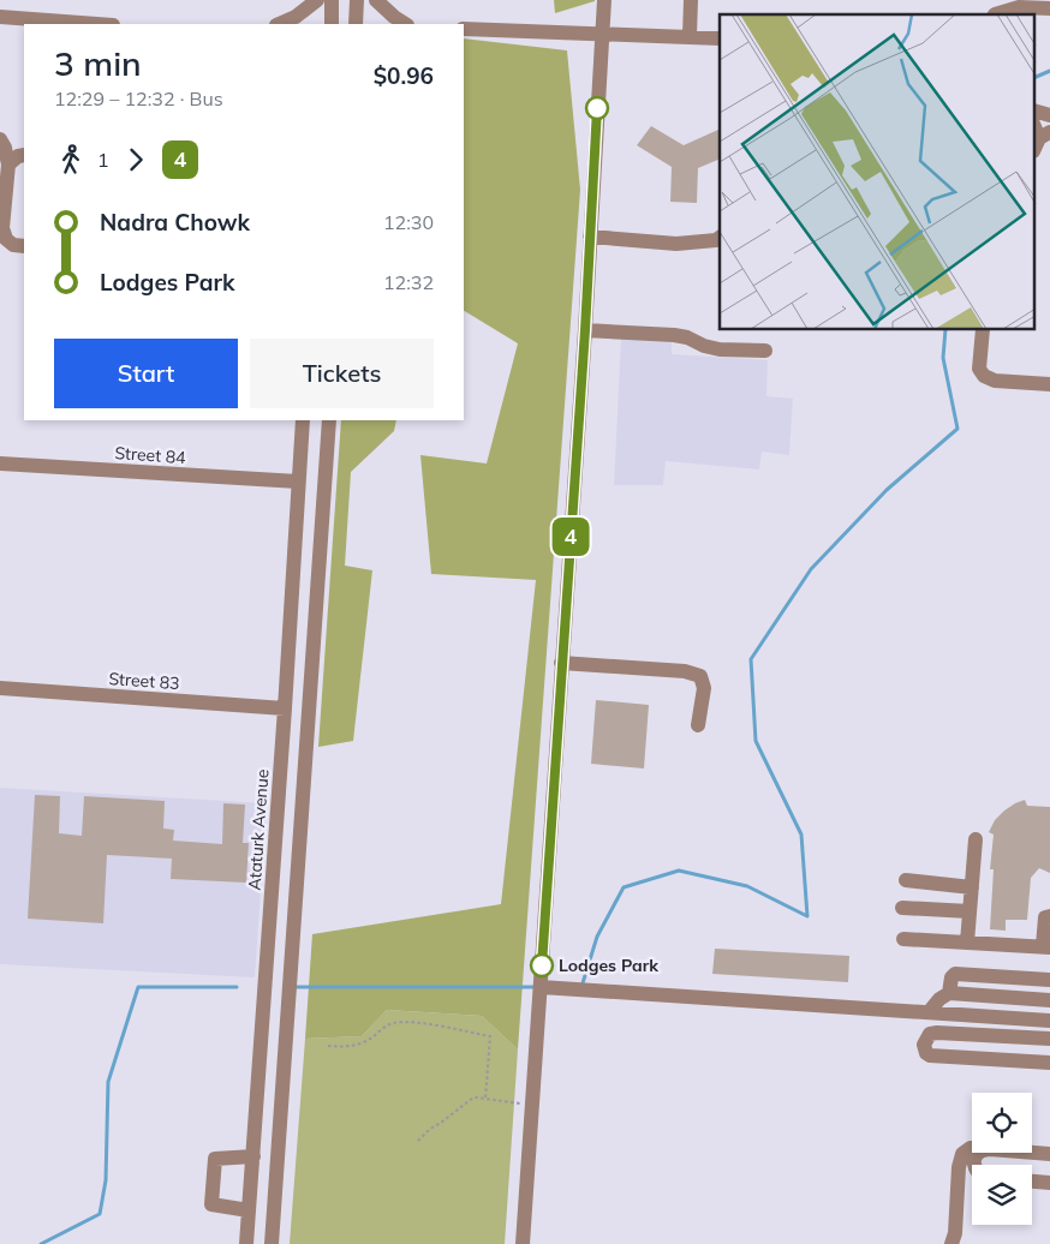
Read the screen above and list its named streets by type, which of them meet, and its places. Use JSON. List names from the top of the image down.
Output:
{
  "streets": {
    "street": ["Street 84", "Street 83", "Ataturk Avenue"]
  },
  "crossings": [
    ["Street 84", "Ataturk Avenue"],
    ["Street 83", "Ataturk Avenue"]
  ],
  "places": ["Lodges Park"],
  "lines": ["bus line 4"],
  "page": {
    "on_map": "4",
    "heading": ["3 min", "12:29 – 12:32 · Bus", "$0.96"],
    "legs": ["1", "4"],
    "list": [
      {
        "name": "Nadra Chowk",
        "value": "12:30"
      },
      {
        "name": "Lodges Park",
        "value": "12:32"
      }
    ],
    "buttons": ["Start", "Tickets"]
  }
}
